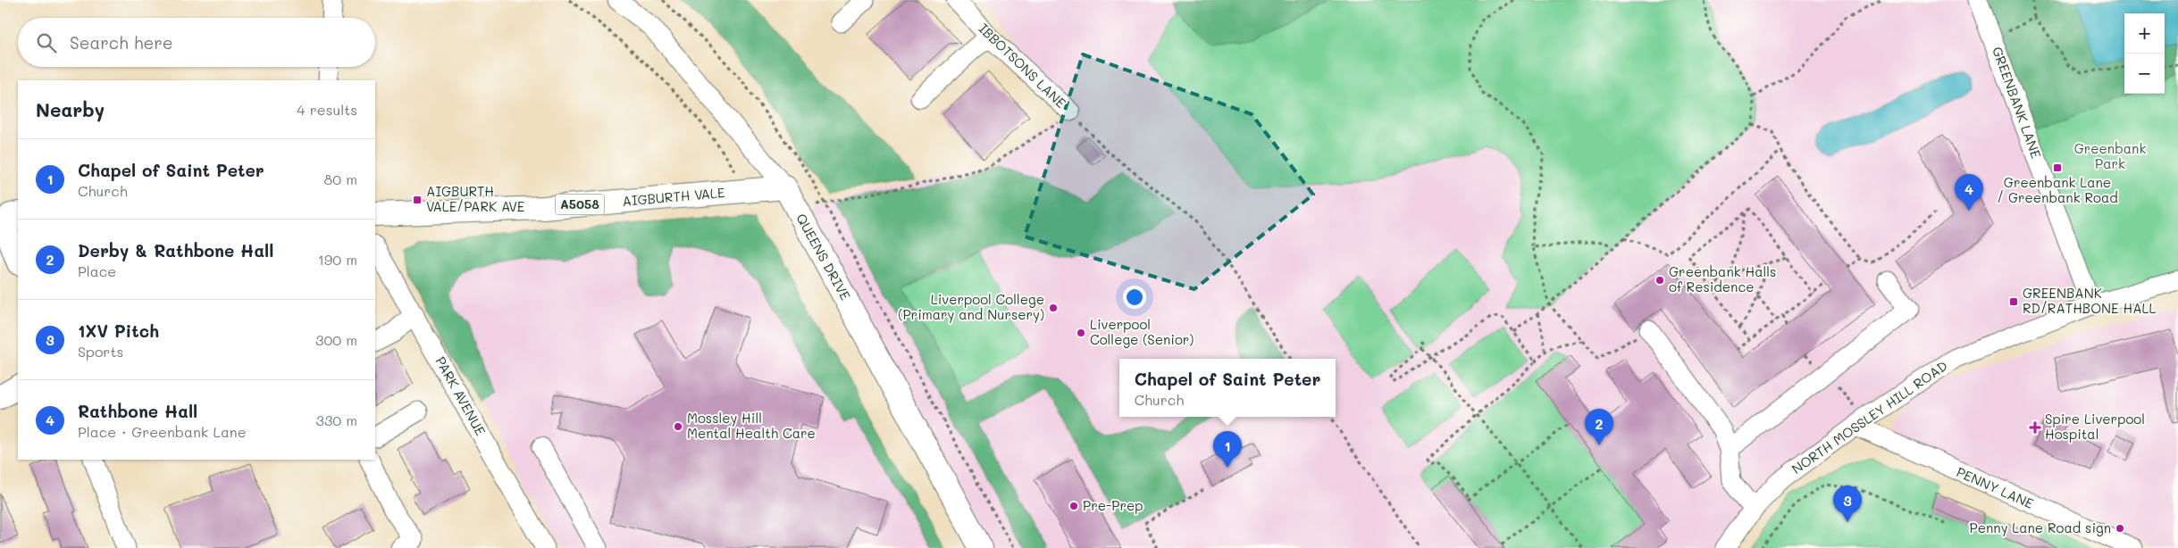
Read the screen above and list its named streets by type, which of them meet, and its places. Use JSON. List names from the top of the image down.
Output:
{
  "streets": {
    "main road": ["AIGBURTH VALE", "A5058", "QUEENS DRIVE"],
    "street": [
      "IBBOTSONS LANE",
      "GREENBANK LANE",
      "PARK AVENUE",
      "NORTH MOSSLEY HILL ROAD",
      "PENNY LANE"
    ]
  },
  "crossings": [
    ["GREENBANK LANE", "NORTH MOSSLEY HILL ROAD"],
    ["AIGBURTH VALE", "QUEENS DRIVE"],
    ["NORTH MOSSLEY HILL ROAD", "PENNY LANE"]
  ],
  "parks": ["Greenbank Park"],
  "places": {
    "transit": ["Greenbank Lane / Greenbank Road", "AIGBURTH VALE/PARK AVE", "GREENBANK RD/RATHBONE HALL"],
    "other": [
      "Greenbank Halls of Residence",
      "Liverpool College (Primary and Nursery)",
      "Liverpool College (Senior)",
      "Mossley Hill Mental Health Care",
      "Pre-Prep",
      "Penny Lane Road sign"
    ],
    "health": ["Spire Liverpool Hospital"]
  },
  "page": {
    "map_buttons": ["+", "−"],
    "search": "Search here",
    "heading": ["Nearby", "4 results"],
    "list": [
      {
        "mark": "1",
        "name": "Chapel of Saint Peter",
        "note": "Church",
        "value": "80 m"
      },
      {
        "mark": "2",
        "name": "Derby & Rathbone Hall",
        "note": "Place",
        "value": "190 m"
      },
      {
        "mark": "3",
        "name": "1XV Pitch",
        "note": "Sports",
        "value": "300 m"
      },
      {
        "mark": "4",
        "name": "Rathbone Hall",
        "note": "Place · Greenbank Lane",
        "value": "330 m"
      }
    ],
    "pins": [
      "4",
      "2",
      "1",
      "3"
    ],
    "popup": ["Chapel of Saint Peter", "Church"]
  }
}
